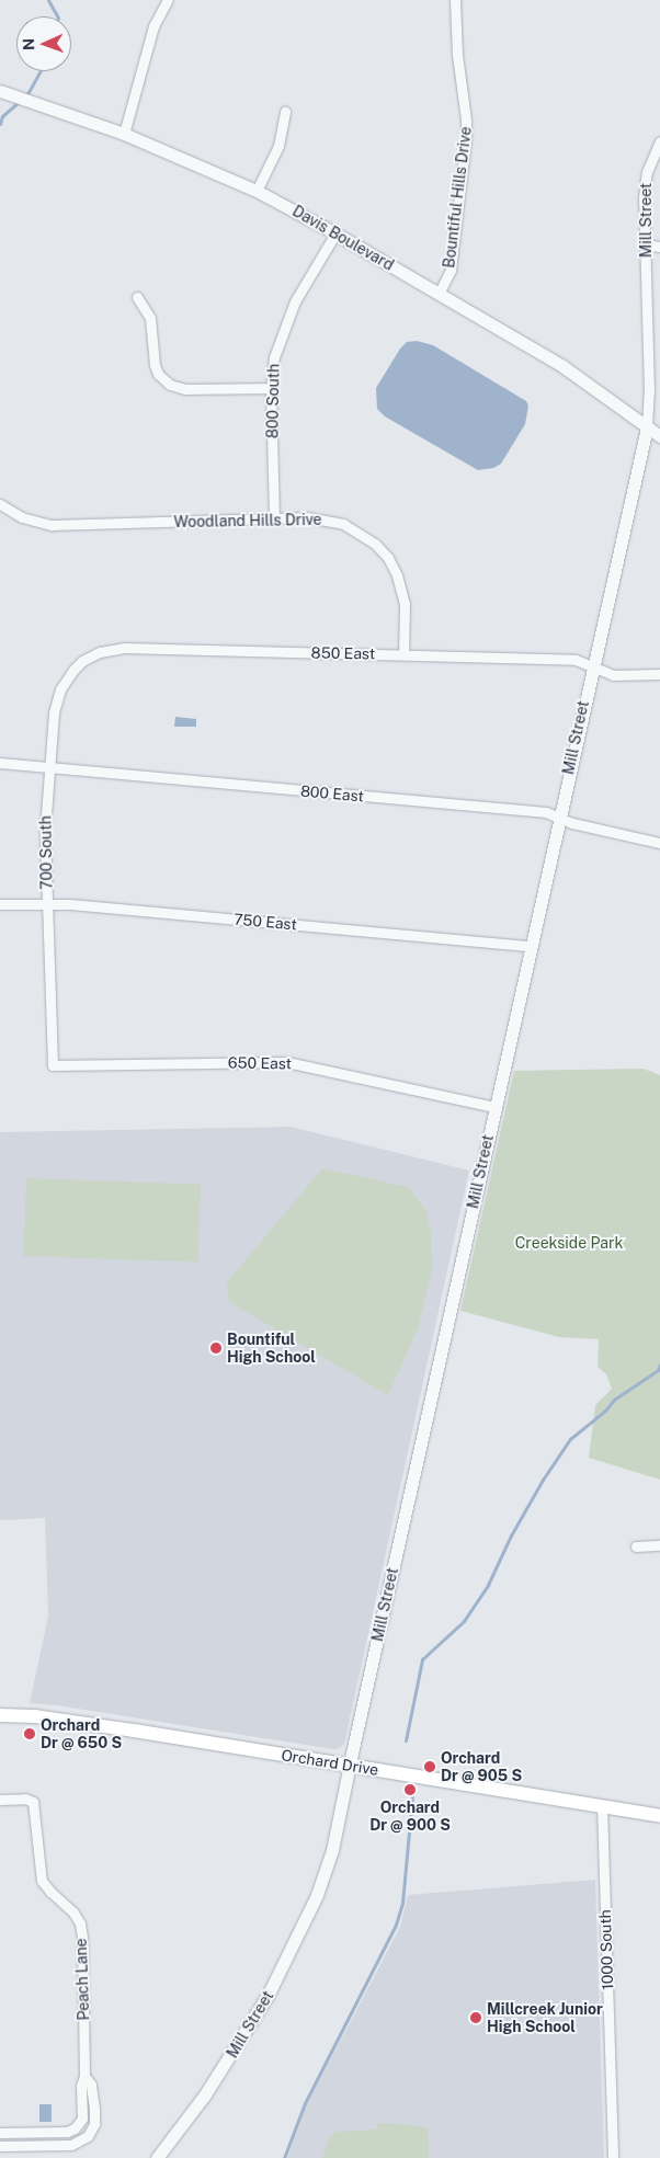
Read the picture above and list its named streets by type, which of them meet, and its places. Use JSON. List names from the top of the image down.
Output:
{
  "streets": {
    "main road": ["Orchard Drive"],
    "street": [
      "Bountiful Hills Drive",
      "Mill Street",
      "Davis Boulevard",
      "800 South",
      "Woodland Hills Drive",
      "850 East",
      "800 East",
      "700 South",
      "750 East",
      "650 East",
      "1000 South",
      "Peach Lane"
    ]
  },
  "crossings": [
    ["Bountiful Hills Drive", "Davis Boulevard"],
    ["Mill Street", "Davis Boulevard"],
    ["Mill Street", "850 East"],
    ["Mill Street", "800 East"],
    ["Mill Street", "750 East"],
    ["Mill Street", "650 East"],
    ["Mill Street", "Orchard Drive"],
    ["Davis Boulevard", "800 South"],
    ["800 South", "Woodland Hills Drive"],
    ["Woodland Hills Drive", "850 East"],
    ["850 East", "700 South"],
    ["800 East", "700 South"],
    ["700 South", "750 East"],
    ["700 South", "650 East"],
    ["Orchard Drive", "1000 South"]
  ],
  "parks": ["Creekside Park"],
  "places": [
    "Bountiful High School",
    "Orchard Dr @ 650 S",
    "Orchard Dr @ 905 S",
    "Orchard Dr @ 900 S",
    "Millcreek Junior High School"
  ],
  "north": "left"
}
